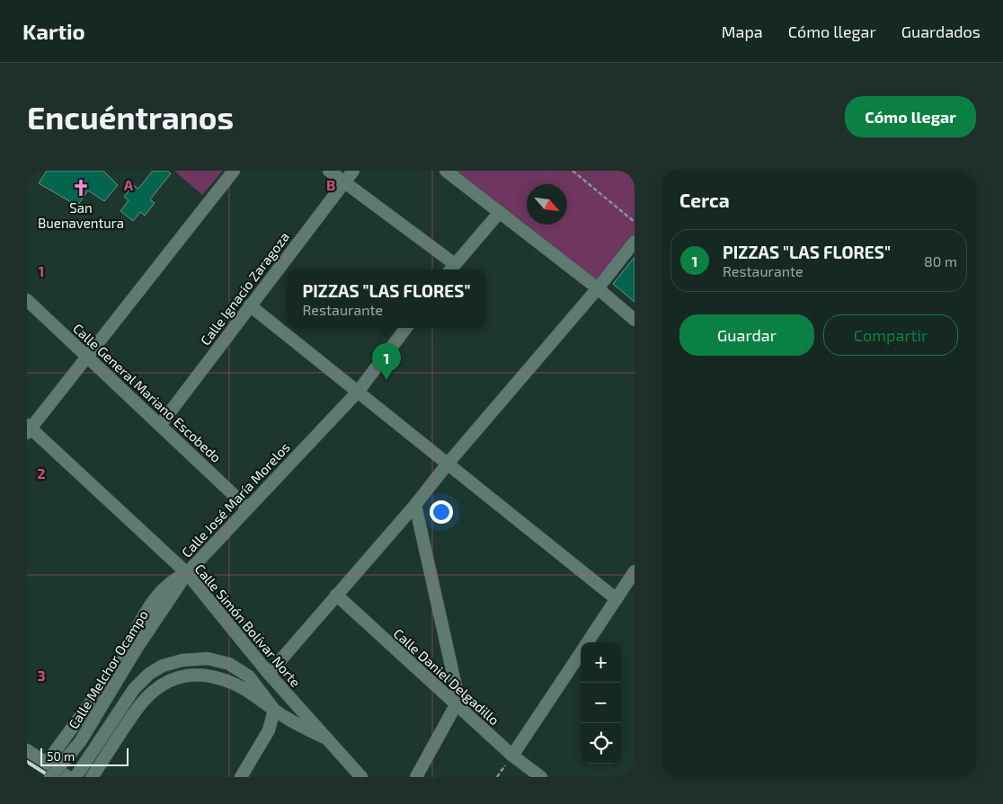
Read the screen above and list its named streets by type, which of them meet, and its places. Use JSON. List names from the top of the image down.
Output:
{
  "streets": {
    "street": [
      "Calle Ignacio Zaragoza",
      "Calle General Mariano Escobedo",
      "Calle José María Morelos",
      "Calle Simón Bolívar Norte",
      "Calle Melchor Ocampo",
      "Calle Daniel Delgadillo"
    ]
  },
  "crossings": [
    ["Calle Ignacio Zaragoza", "Calle General Mariano Escobedo"],
    ["Calle General Mariano Escobedo", "Calle José María Morelos"],
    ["Calle José María Morelos", "Calle Simón Bolívar Norte"],
    ["Calle José María Morelos", "Calle Melchor Ocampo"],
    ["Calle Simón Bolívar Norte", "Calle Melchor Ocampo"]
  ],
  "places": {
    "church": ["San Buenaventura"]
  },
  "scale_bar": "50 m",
  "north": "bottom right",
  "page": {
    "header": "Kartio",
    "nav": ["Mapa", "Cómo llegar", "Guardados"],
    "buttons": [
      "Cómo llegar",
      ["Guardar", "Compartir"]
    ],
    "title": "Encuéntranos",
    "heading": "Cerca",
    "list": [
      {
        "mark": "1",
        "name": "PIZZAS \"LAS FLORES\"",
        "note": "Restaurante",
        "value": "80 m"
      }
    ],
    "popup": ["PIZZAS \"LAS FLORES\"", "Restaurante"],
    "pins": "1",
    "map_buttons": ["+", "−"],
    "scale": "50 m"
  },
  "grid": {
    "columns": ["A", "B"],
    "rows": ["1", "2", "3"]
  }
}
